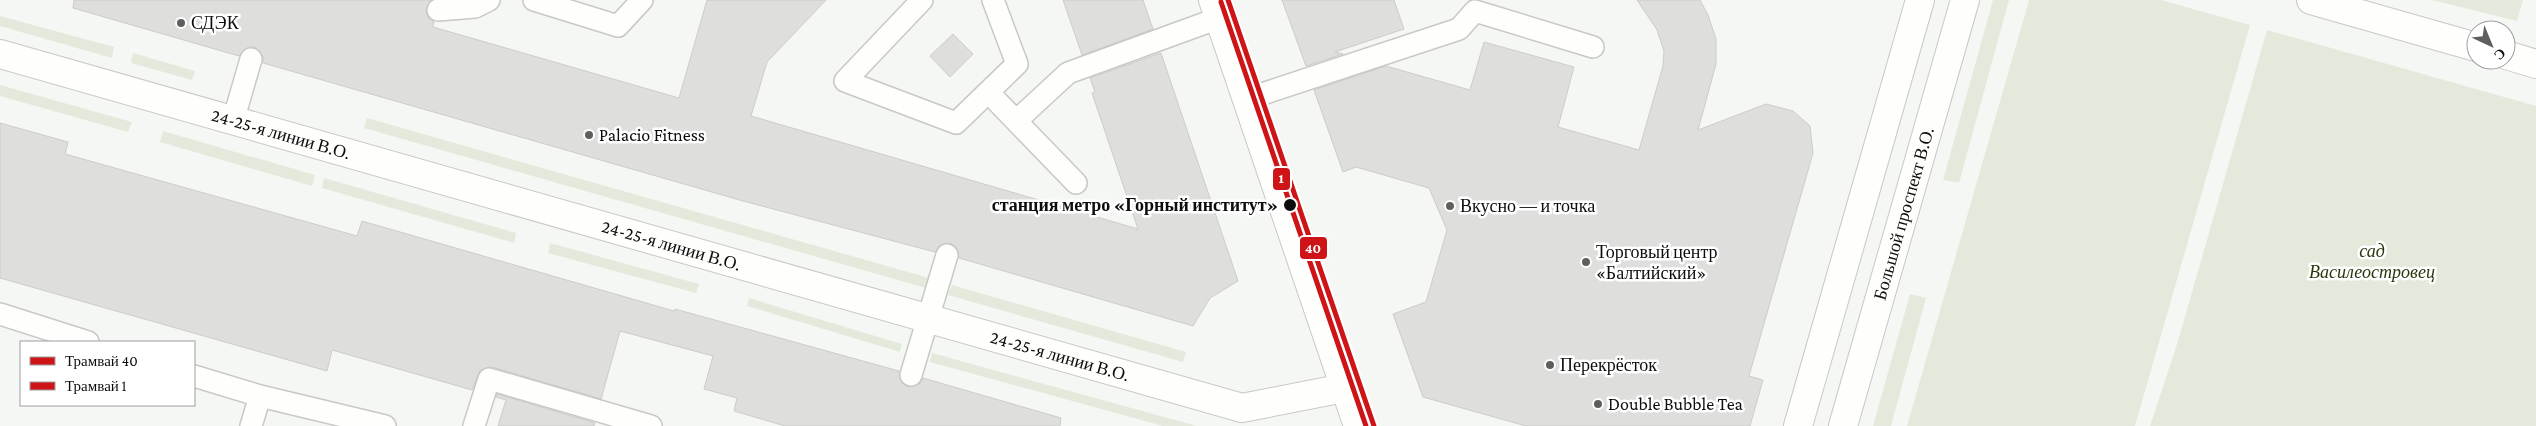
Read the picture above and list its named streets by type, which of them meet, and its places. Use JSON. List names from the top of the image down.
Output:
{
  "streets": {
    "street": ["24-25-я линии В.О.", "Большой проспект В.О."]
  },
  "parks": ["сад Василеостровец"],
  "places": [
    "СДЭК",
    "Palacio Fitness",
    "станция метро «Горный институт»",
    "Вкусно — и точка",
    "Торговый центр «Балтийский»",
    "Перекрёсток",
    "Double Bubble Tea"
  ],
  "lines": ["tram line 40", "tram line 1"],
  "legend": ["Трамвай 40", "Трамвай 1"],
  "north": "bottom right"
}
